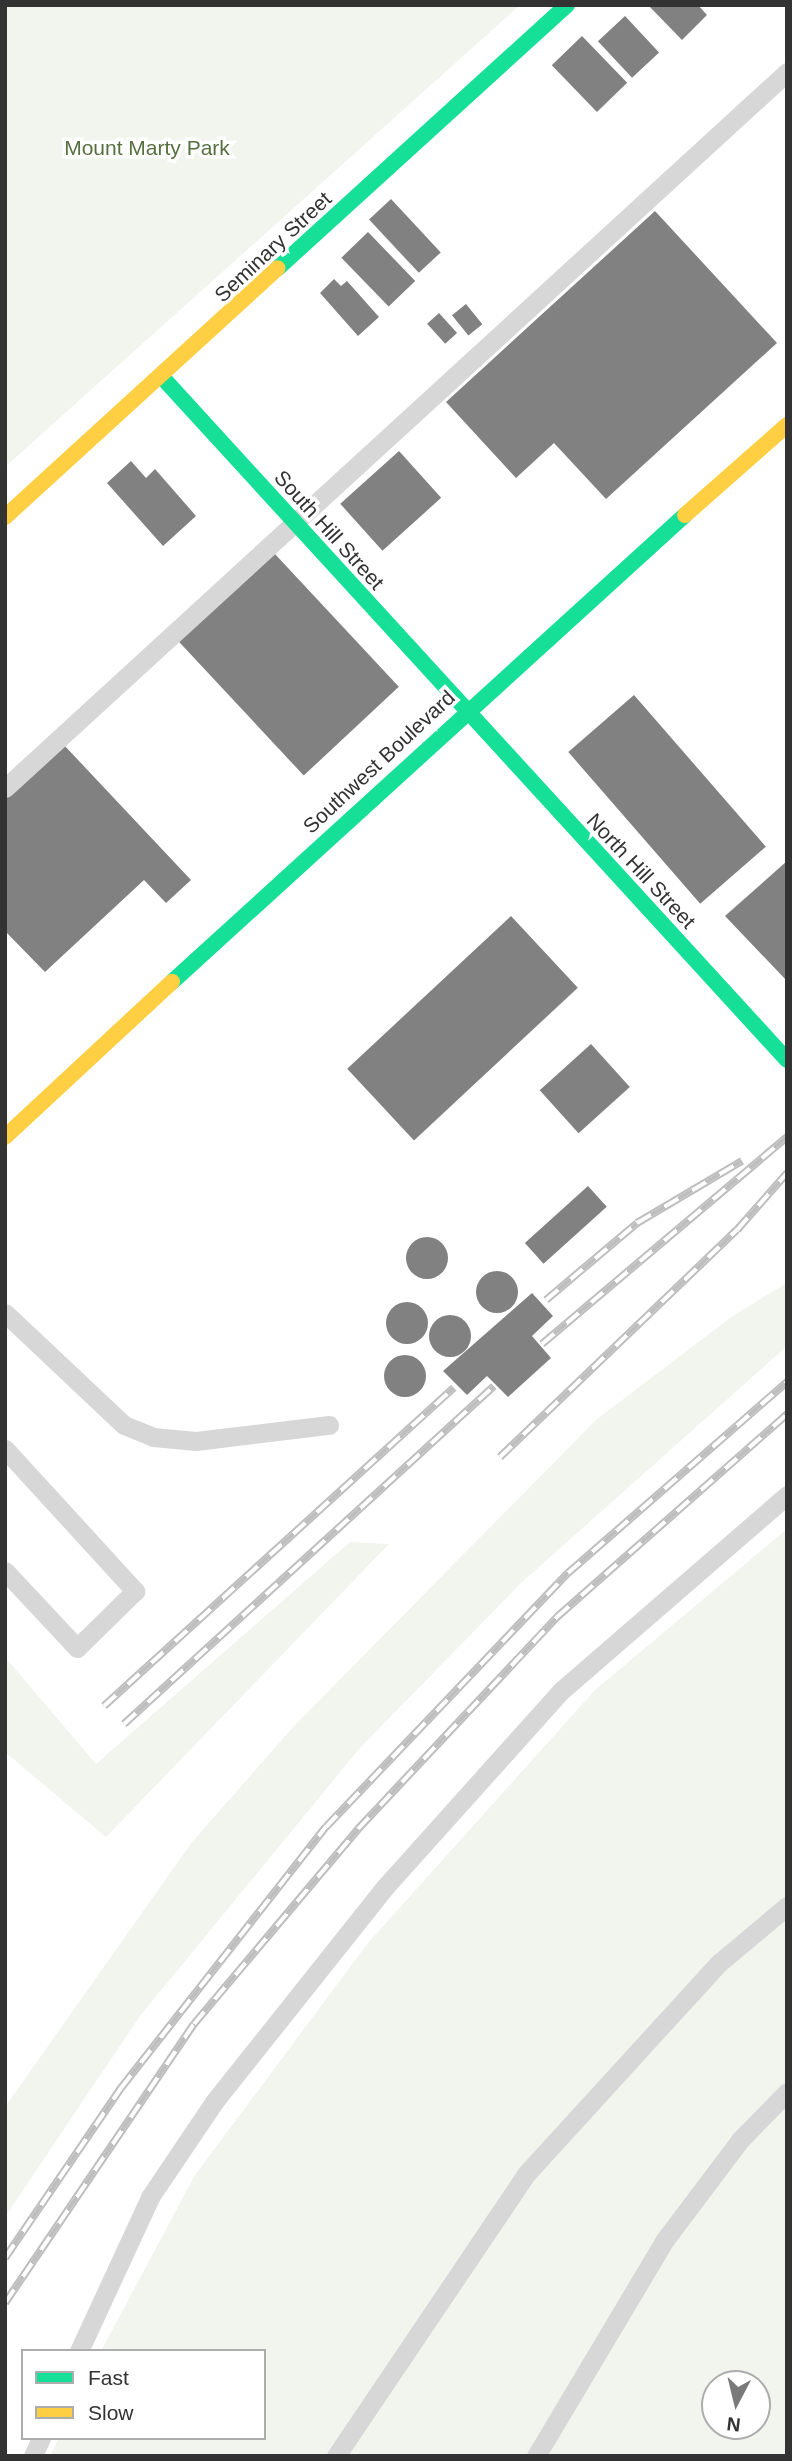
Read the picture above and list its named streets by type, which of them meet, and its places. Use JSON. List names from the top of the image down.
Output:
{
  "streets": {
    "street": [
      "Seminary Street",
      "South Hill Street",
      "Southwest Boulevard",
      "North Hill Street"
    ]
  },
  "crossings": [
    ["Seminary Street", "South Hill Street"],
    ["South Hill Street", "Southwest Boulevard"],
    ["South Hill Street", "North Hill Street"],
    ["Southwest Boulevard", "North Hill Street"]
  ],
  "parks": ["Mount Marty Park"],
  "legend": ["Fast", "Slow"],
  "north": "bottom"
}
